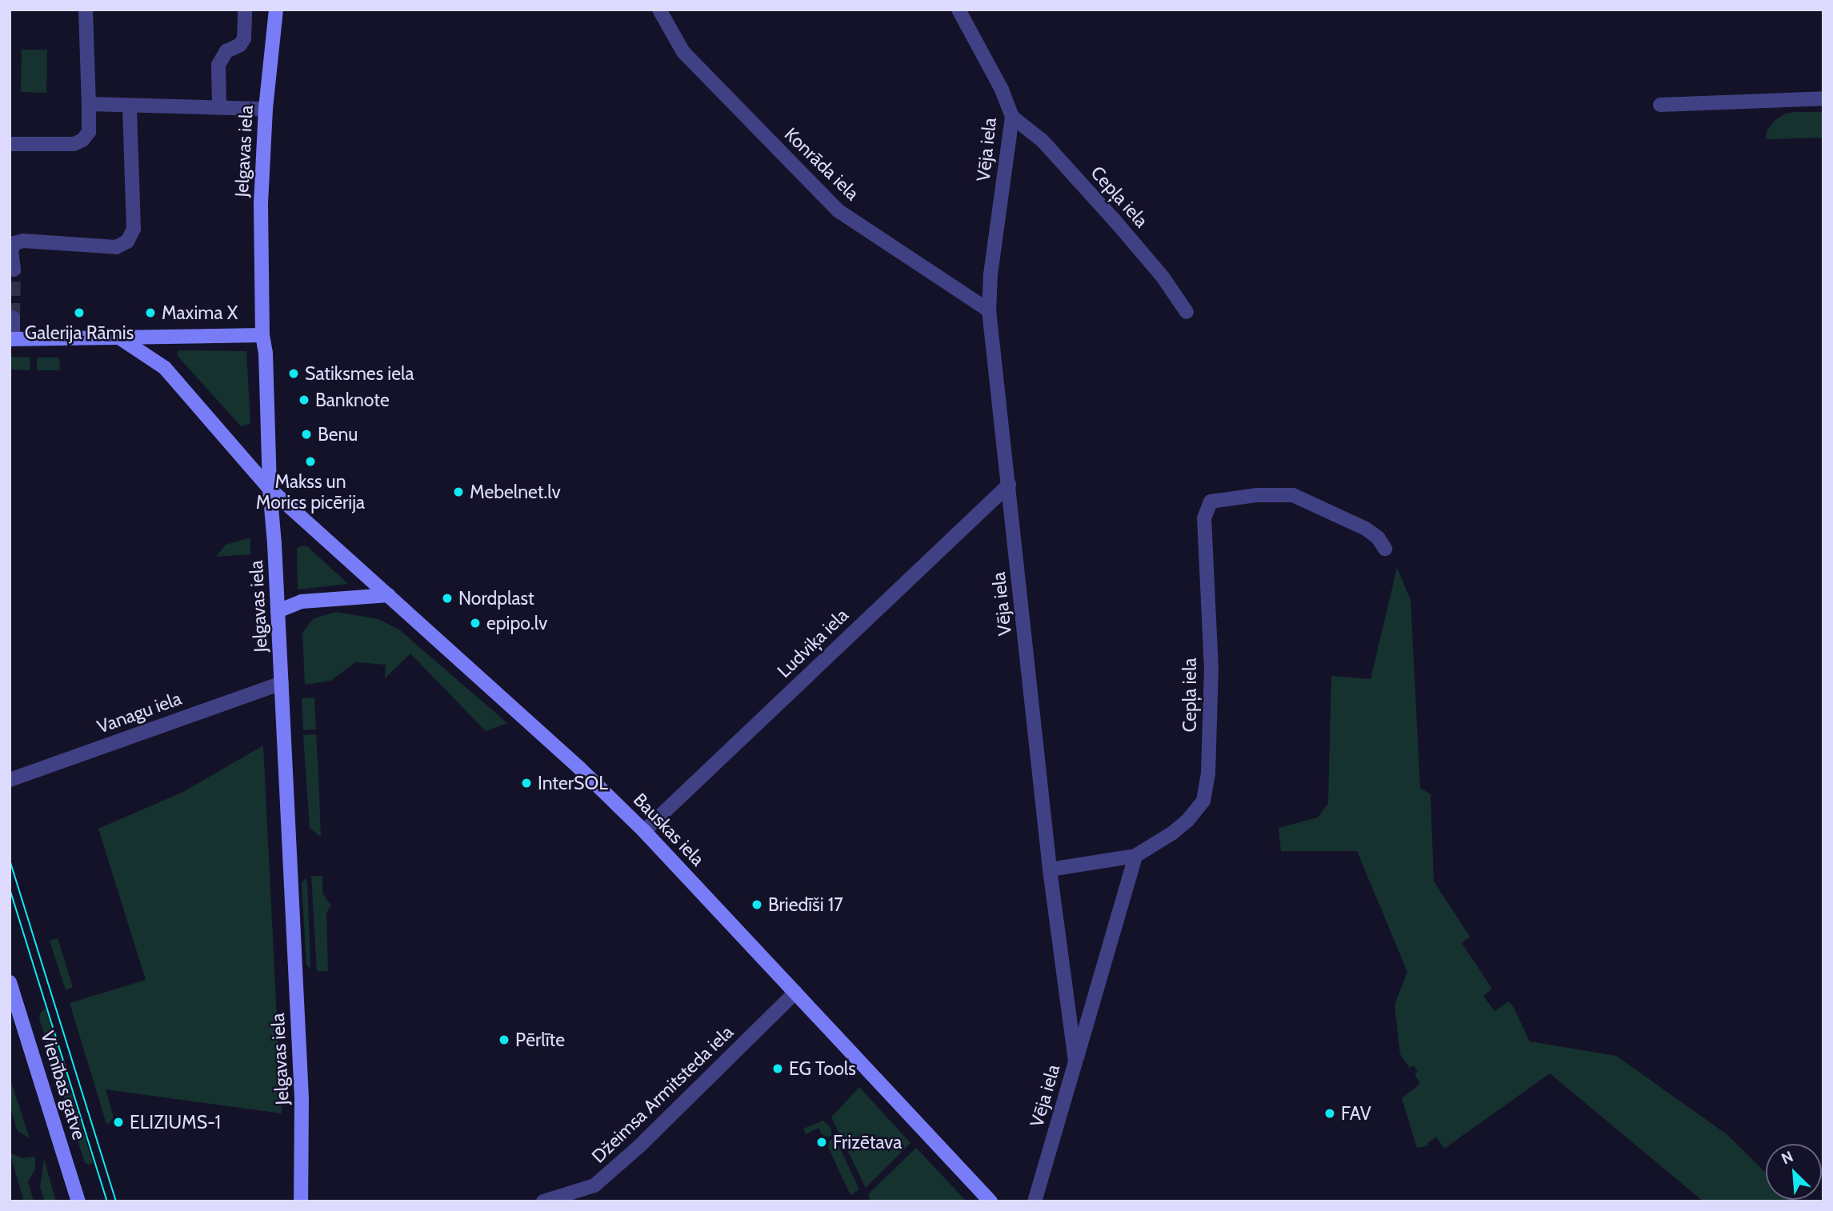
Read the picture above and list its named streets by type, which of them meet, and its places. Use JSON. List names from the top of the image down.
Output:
{
  "streets": {
    "street": [
      "Vēja iela",
      "Jelgavas iela",
      "Konrāda iela",
      "Cepļa iela",
      "Ludviķa iela",
      "Vanagu iela",
      "Bauskas iela",
      "Vienības gatve",
      "Džeimsa Armitsteda iela"
    ]
  },
  "crossings": [
    ["Vēja iela", "Konrāda iela"],
    ["Vēja iela", "Cepļa iela"],
    ["Vēja iela", "Ludviķa iela"],
    ["Jelgavas iela", "Vanagu iela"],
    ["Jelgavas iela", "Bauskas iela"],
    ["Ludviķa iela", "Bauskas iela"],
    ["Bauskas iela", "Džeimsa Armitsteda iela"]
  ],
  "places": [
    "Galerija Rāmis",
    "Maxima X",
    "Satiksmes iela",
    "Banknote",
    "Benu",
    "Makss un Morics picērija",
    "Mebelnet.lv",
    "Nordplast",
    "epipo.lv",
    "InterSOL",
    "Briedīši 17",
    "Pērlīte",
    "EG Tools",
    "FAV",
    "ELIZIUMS-1",
    "Frizētava"
  ],
  "north": "top left"
}
